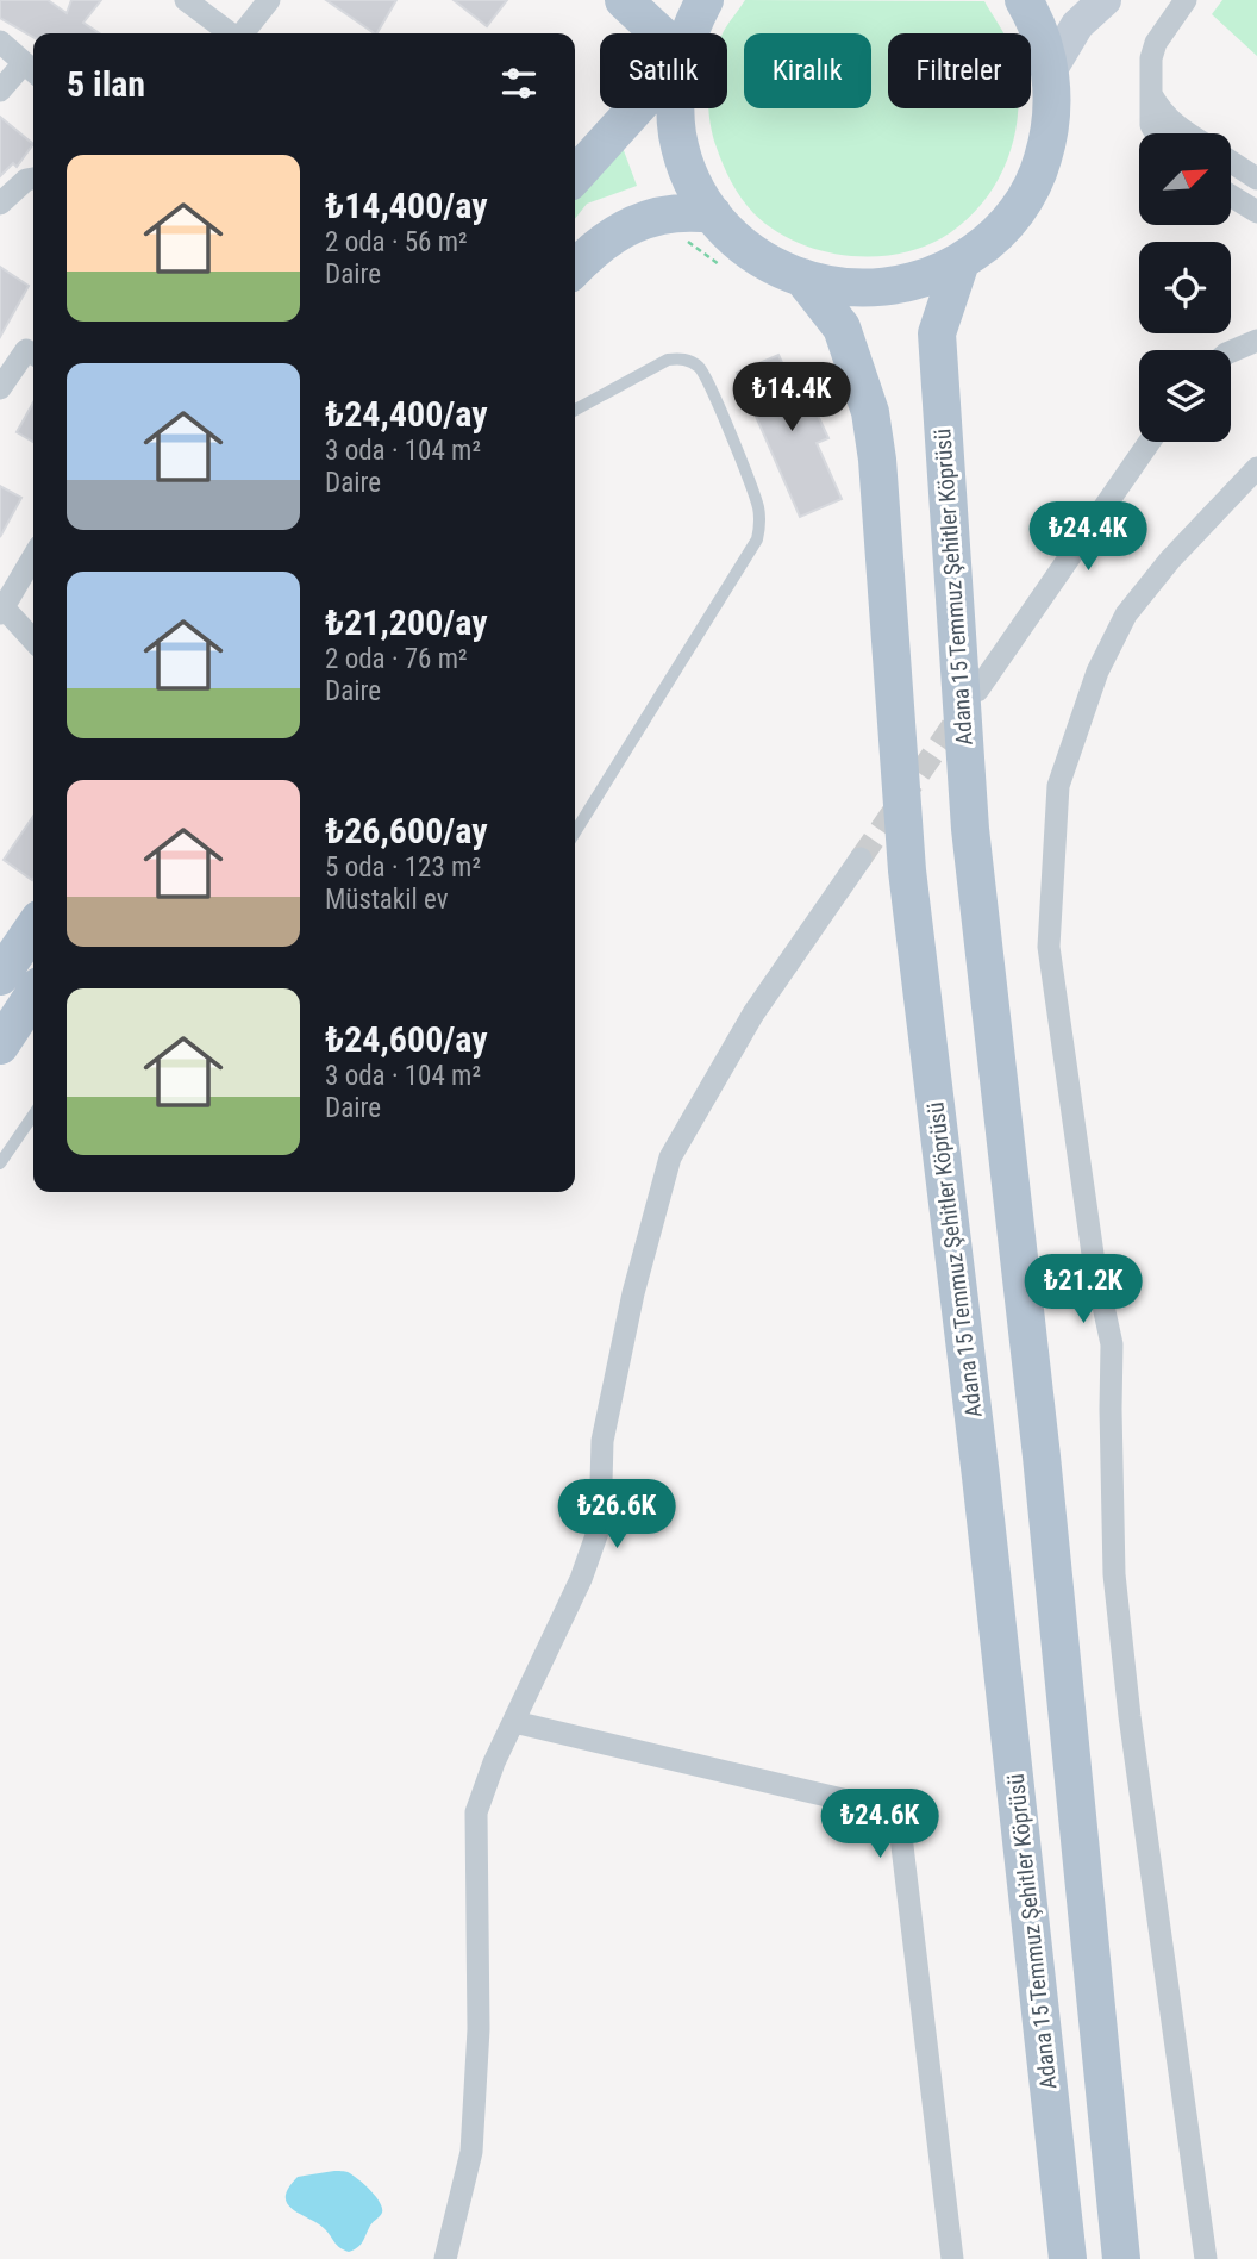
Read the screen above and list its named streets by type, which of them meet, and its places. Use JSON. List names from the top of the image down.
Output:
{
  "streets": {
    "main road": ["Adana 15 Temmuz Şehitler Köprüsü"]
  },
  "north": "top right",
  "page": {
    "chip": ["Satılık", "Kiralık", "Filtreler"],
    "heading": "5 ilan",
    "list": [
      {
        "name": "₺14,400/ay",
        "note": "2 oda · 56 m² · Daire"
      },
      {
        "name": "₺24,400/ay",
        "note": "3 oda · 104 m² · Daire"
      },
      {
        "name": "₺21,200/ay",
        "note": "2 oda · 76 m² · Daire"
      },
      {
        "name": "₺26,600/ay",
        "note": "5 oda · 123 m² · Müstakil ev"
      },
      {
        "name": "₺24,600/ay",
        "note": "3 oda · 104 m² · Daire"
      }
    ],
    "price": [
      "₺14.4K",
      "₺24.4K",
      "₺21.2K",
      "₺26.6K",
      "₺24.6K"
    ]
  }
}
